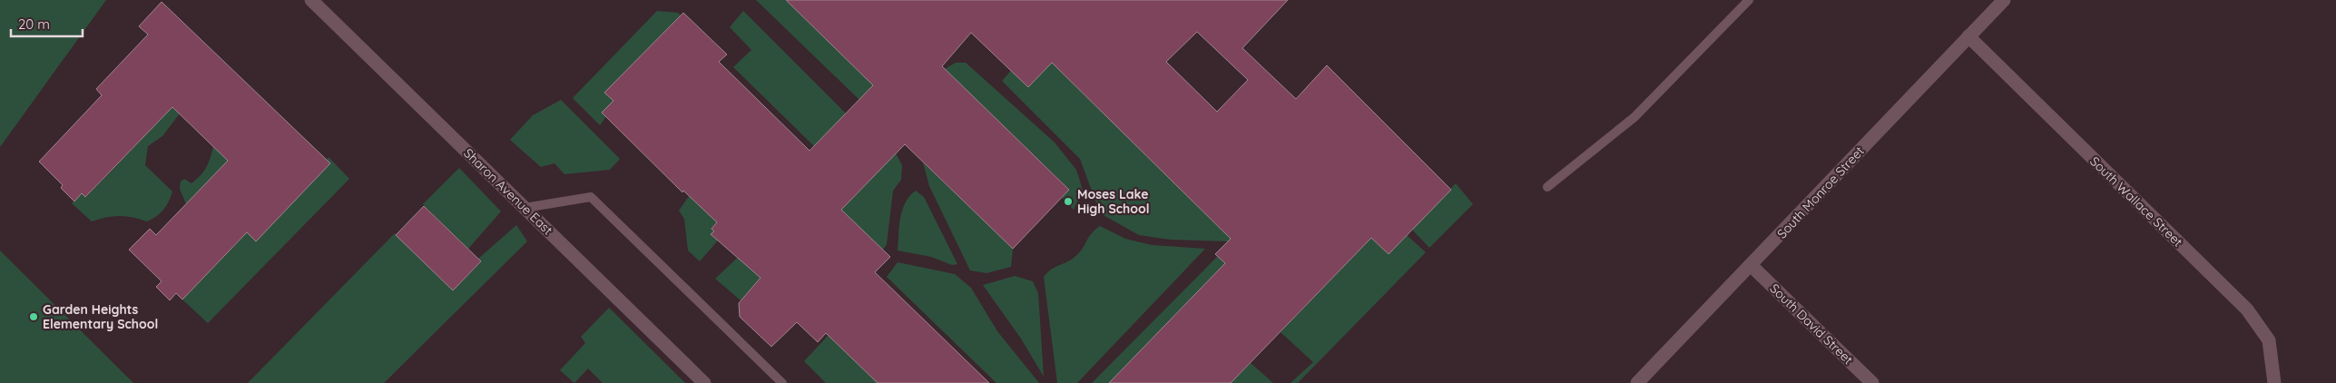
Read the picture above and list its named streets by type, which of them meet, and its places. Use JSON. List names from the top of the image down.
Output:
{
  "streets": {
    "street": [
      "Sharon Avenue East",
      "South Monroe Street",
      "South Wallace Street",
      "South David Street"
    ]
  },
  "crossings": [
    ["South Monroe Street", "South Wallace Street"],
    ["South Monroe Street", "South David Street"]
  ],
  "places": ["Moses Lake High School", "Garden Heights Elementary School"],
  "scale_bar": "20 m"
}
